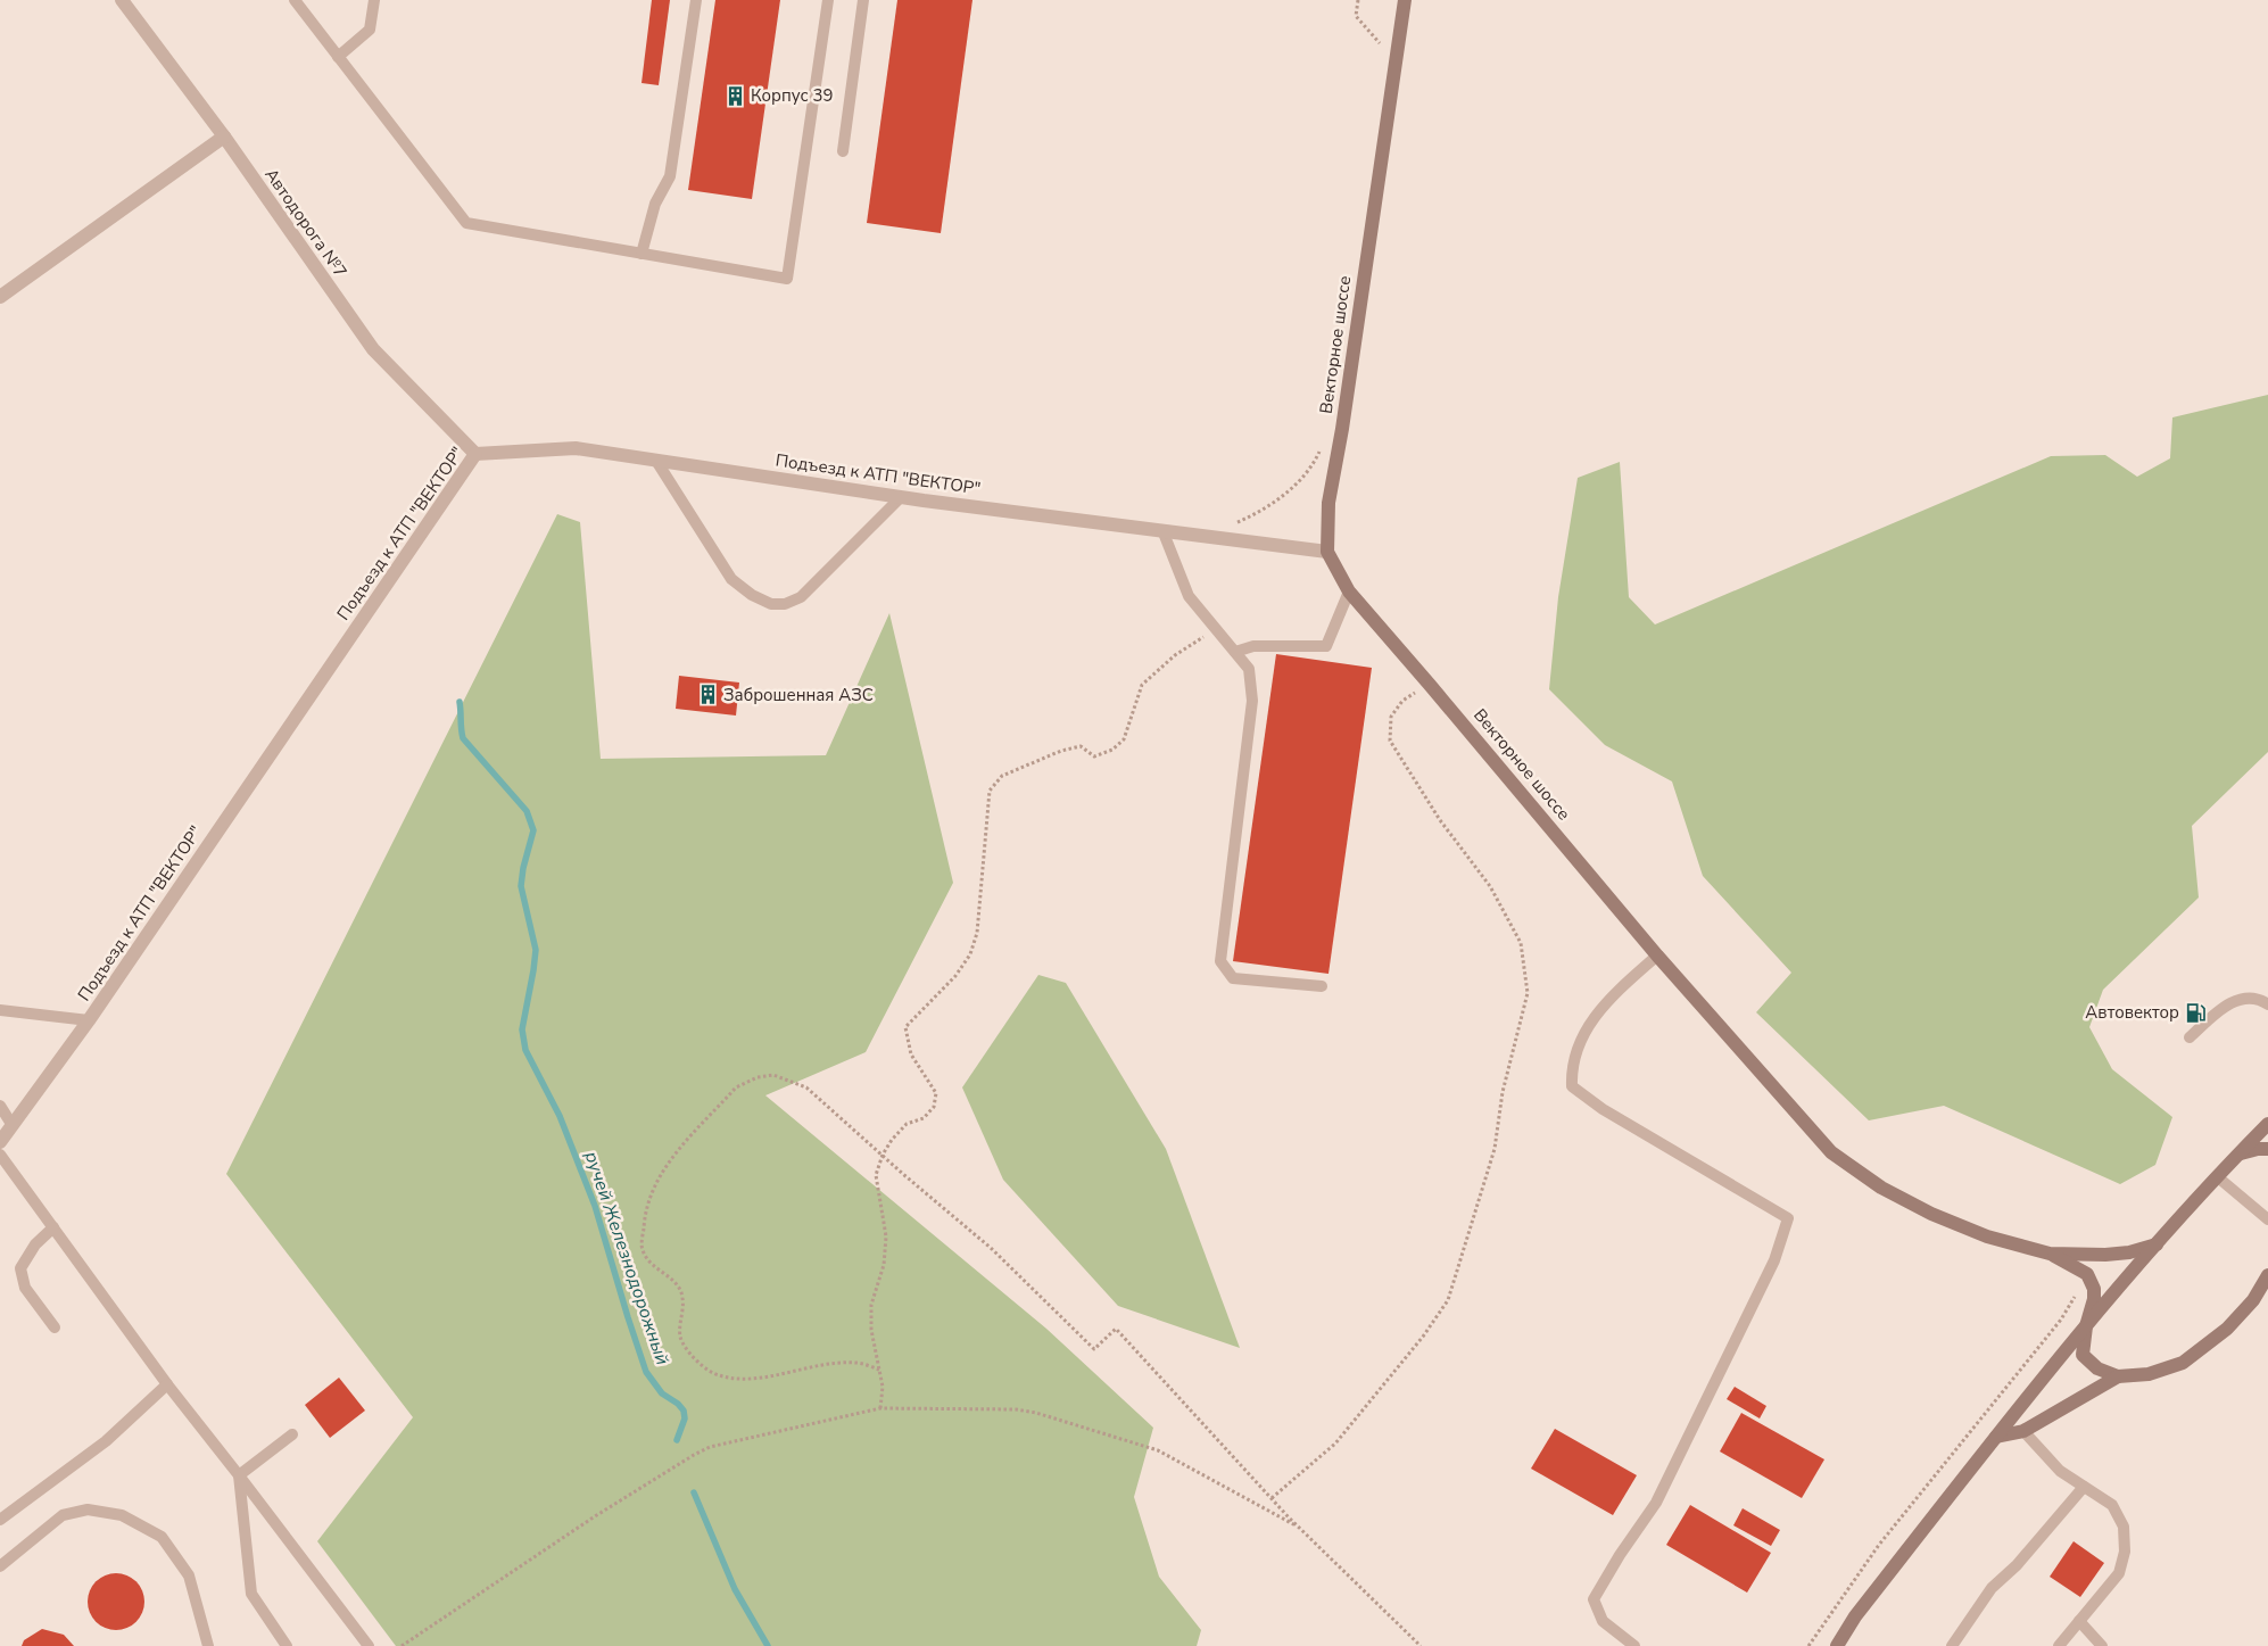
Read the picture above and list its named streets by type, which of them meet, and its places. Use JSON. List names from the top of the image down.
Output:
{
  "streets": {
    "main road": ["Векторное шоссе"],
    "street": ["Автодорога №7", "Подъезд к АТП \"ВЕКТОР\""]
  },
  "crossings": [
    ["Автодорога №7", "Подъезд к АТП \"ВЕКТОР\""],
    ["Векторное шоссе", "Подъезд к АТП \"ВЕКТОР\""]
  ],
  "water": ["ручей Железнодорожный"],
  "places": {
    "building": ["Корпус 39", "Заброшенная АЗС"],
    "fuel station": ["Автовектор"]
  }
}
